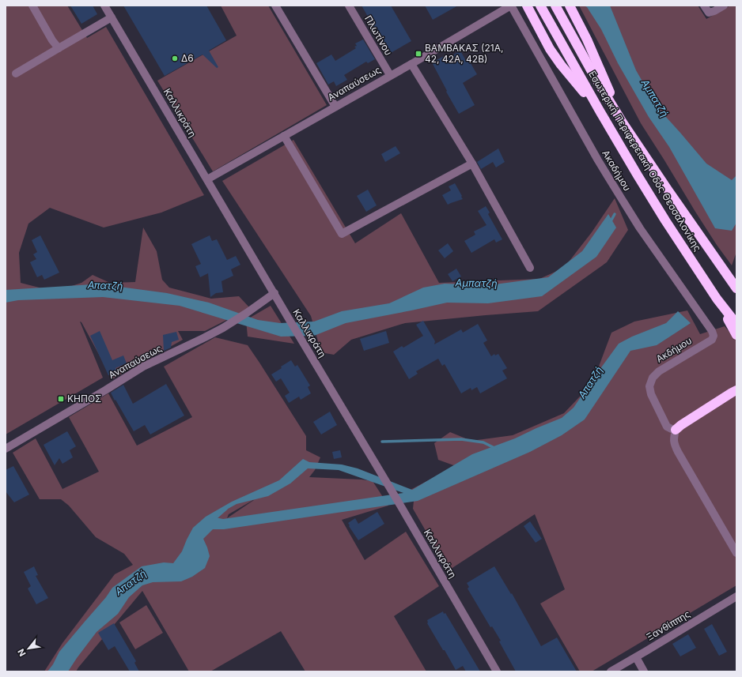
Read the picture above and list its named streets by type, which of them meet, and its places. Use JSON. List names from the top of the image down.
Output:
{
  "streets": {
    "highway": ["Εσωτερική Περιφερειακή Οδός Θεσσαλονίκης"],
    "street": [
      "Πλωτίνου",
      "Αναπαύσεως",
      "Καλλικράτη",
      "Ακαδήμου",
      "Ακδήμου",
      "Ξανθίππης"
    ]
  },
  "crossings": [
    ["Πλωτίνου", "Αναπαύσεως"],
    ["Αναπαύσεως", "Καλλικράτη"],
    ["Αναπαύσεως", "Ακαδήμου"],
    ["Ακαδήμου", "Ακδήμου"]
  ],
  "water": ["Αμπατζή", "Απατζή"],
  "places": {
    "transit": ["ΒΑΜΒΑΚΑΣ (21Α, 42, 42Α, 42Β)", "ΚΗΠΟΣ"],
    "other": ["Δ6"]
  },
  "north": "bottom left"
}
